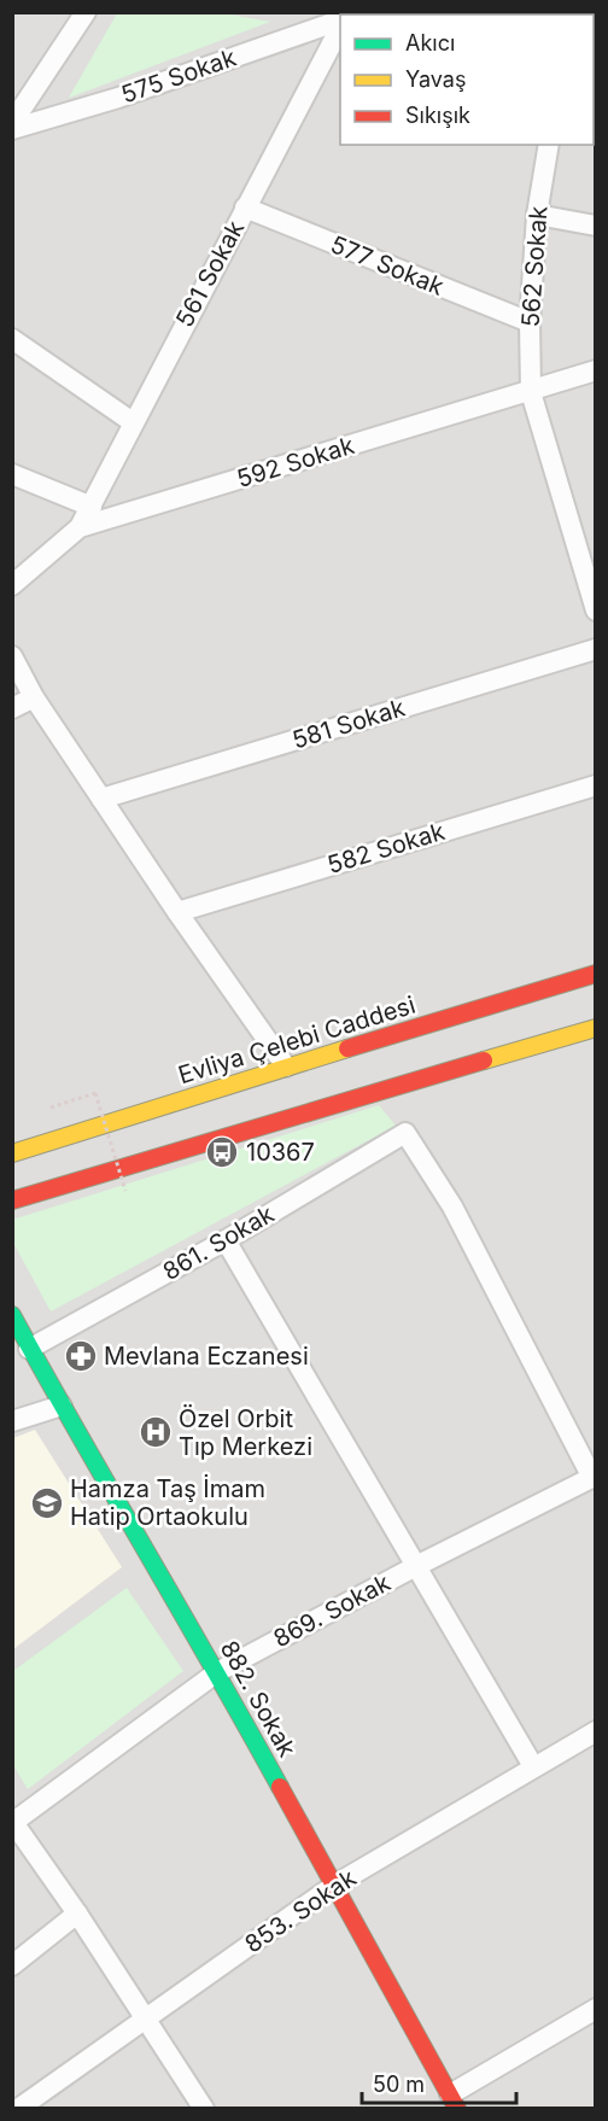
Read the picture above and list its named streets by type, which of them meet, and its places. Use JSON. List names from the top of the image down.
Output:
{
  "streets": {
    "main road": ["Evliya Çelebi Caddesi", "882. Sokak"],
    "street": [
      "575 Sokak",
      "577 Sokak",
      "562 Sokak",
      "561 Sokak",
      "592 Sokak",
      "581 Sokak",
      "582 Sokak",
      "861. Sokak",
      "869. Sokak",
      "853. Sokak"
    ]
  },
  "crossings": [
    ["577 Sokak", "562 Sokak"],
    ["577 Sokak", "561 Sokak"],
    ["562 Sokak", "592 Sokak"],
    ["561 Sokak", "592 Sokak"],
    ["861. Sokak", "869. Sokak"],
    ["861. Sokak", "882. Sokak"],
    ["869. Sokak", "882. Sokak"],
    ["882. Sokak", "853. Sokak"]
  ],
  "places": {
    "bus stop": ["10367"],
    "pharmacy": ["Mevlana Eczanesi"],
    "hospital": ["Özel Orbit Tıp Merkezi"],
    "school or university": ["Hamza Taş İmam Hatip Ortaokulu"]
  },
  "legend": ["Akıcı", "Yavaş", "Sıkışık"],
  "scale_bar": "50 m"
}
